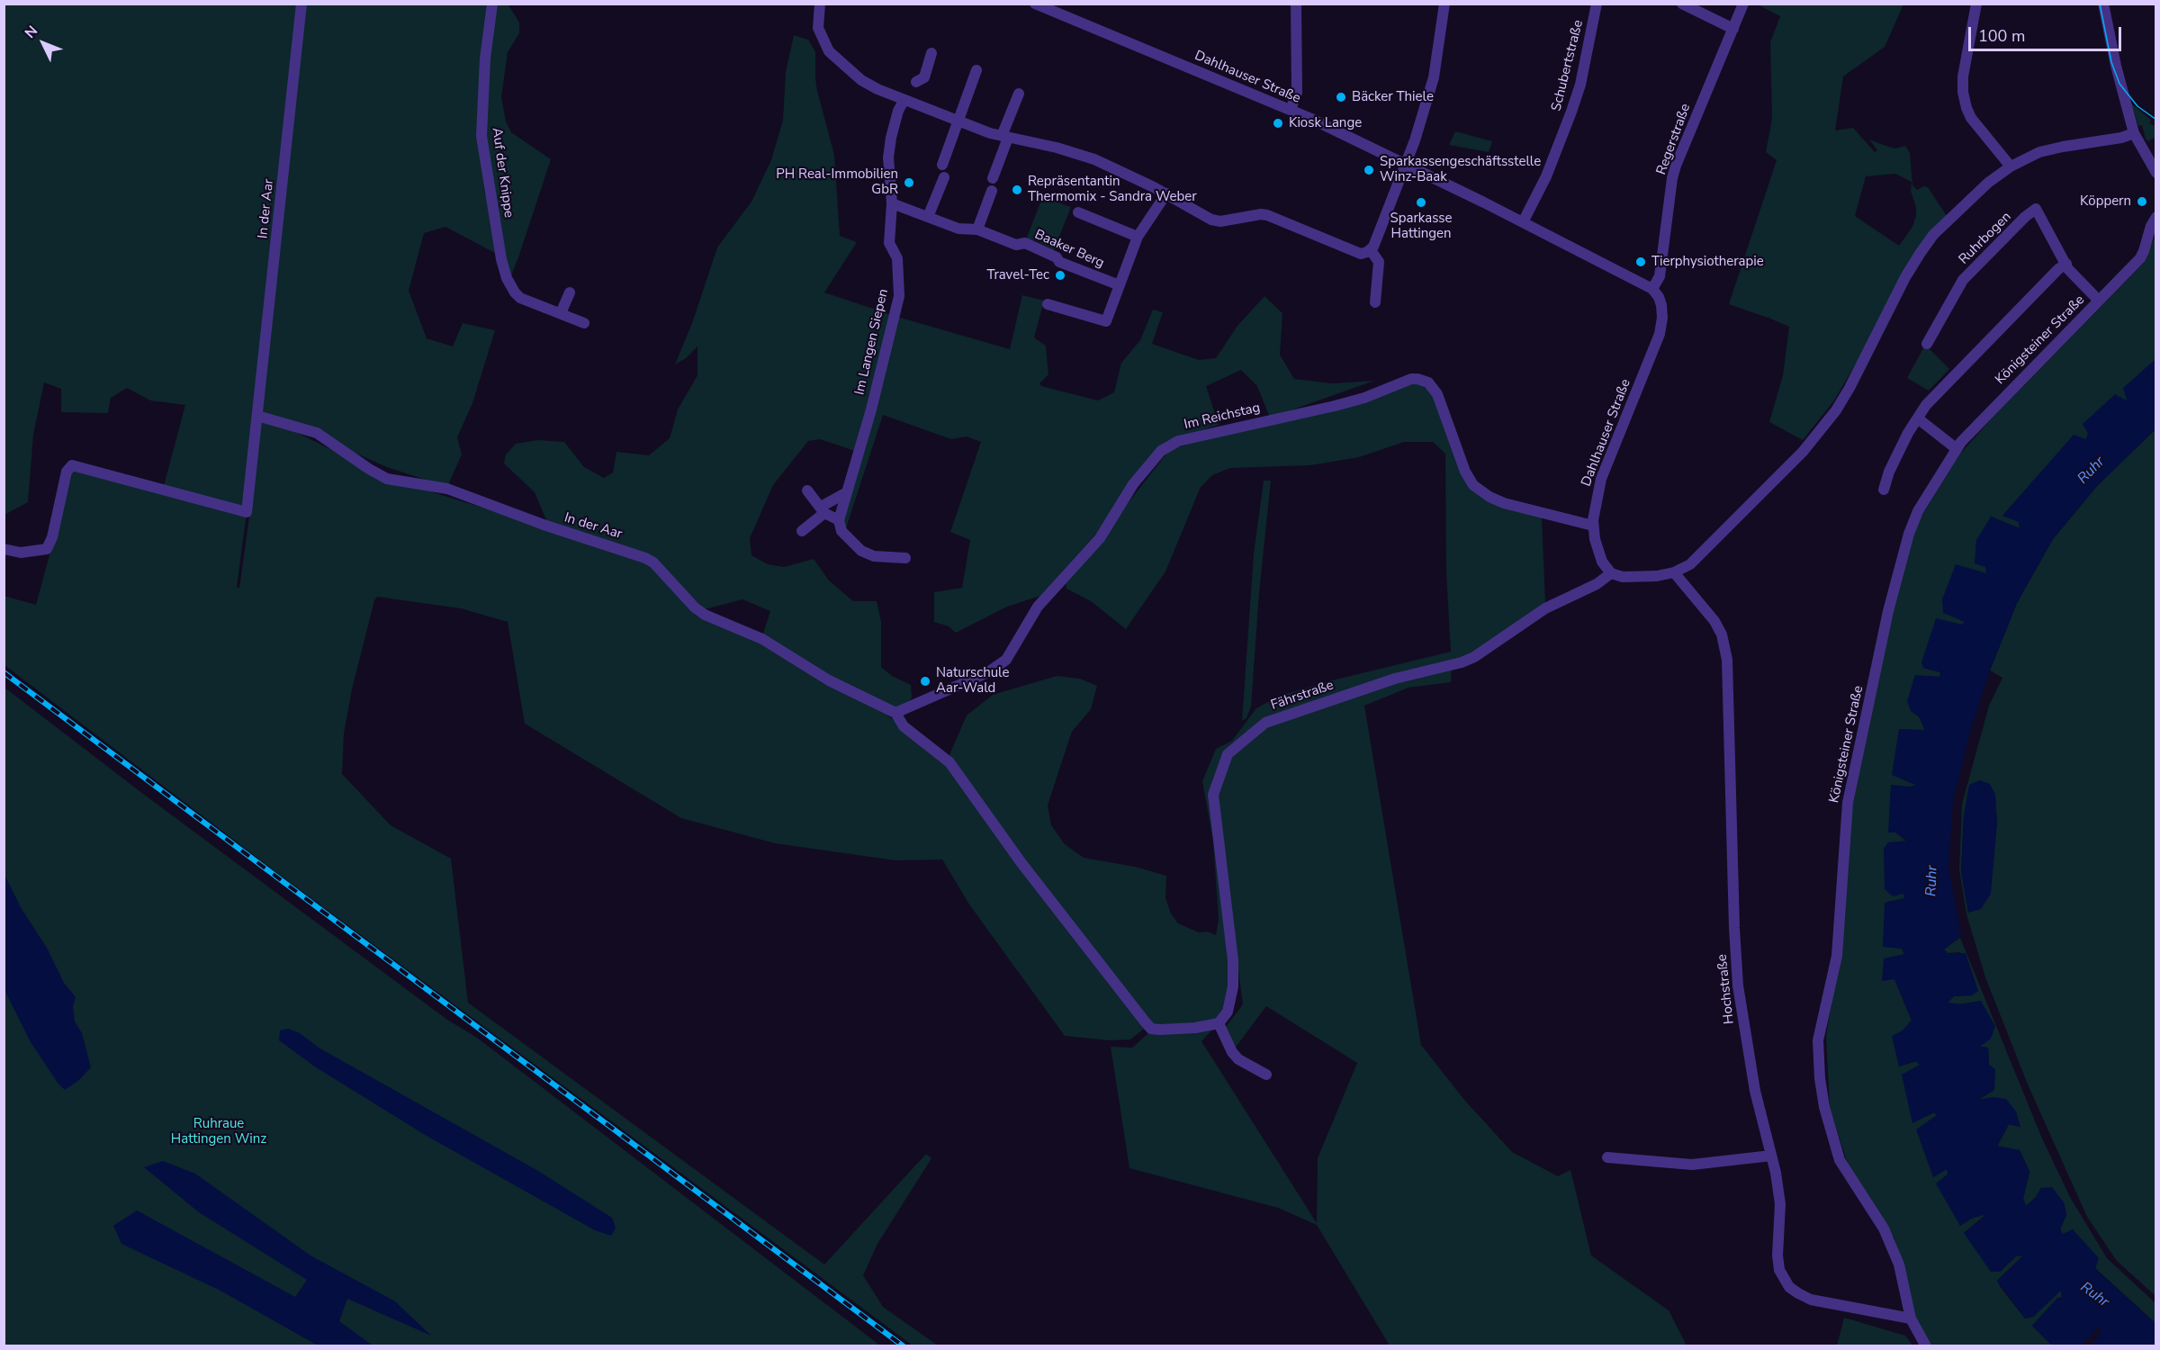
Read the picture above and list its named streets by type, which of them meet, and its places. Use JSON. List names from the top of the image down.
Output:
{
  "streets": {
    "street": [
      "Schubertstraße",
      "Dahlhauser Straße",
      "Regerstraße",
      "Auf der Knippe",
      "In der Aar",
      "Ruhrbogen",
      "Baaker Berg",
      "Königsteiner Straße",
      "Im Langen Siepen",
      "Im Reichstag",
      "Fährstraße",
      "Hochstraße"
    ]
  },
  "crossings": [
    ["Schubertstraße", "Dahlhauser Straße"],
    ["Dahlhauser Straße", "Regerstraße"],
    ["Dahlhauser Straße", "Im Reichstag"],
    ["Dahlhauser Straße", "Fährstraße"],
    ["In der Aar", "Im Reichstag"],
    ["Ruhrbogen", "Königsteiner Straße"],
    ["Baaker Berg", "Im Langen Siepen"],
    ["Königsteiner Straße", "Hochstraße"]
  ],
  "water": ["Ruhr"],
  "parks": ["Ruhraue Hattingen Winz"],
  "places": [
    "Bäcker Thiele",
    "Kiosk Lange",
    "Sparkassengeschäftsstelle Winz-Baak",
    "PH Real-Immobilien GbR",
    "Repräsentantin Thermomix - Sandra Weber",
    "Köppern",
    "Sparkasse Hattingen",
    "Tierphysiotherapie",
    "Travel-Tec",
    "Naturschule Aar-Wald"
  ],
  "scale_bar": "100 m",
  "north": "top left"
}
